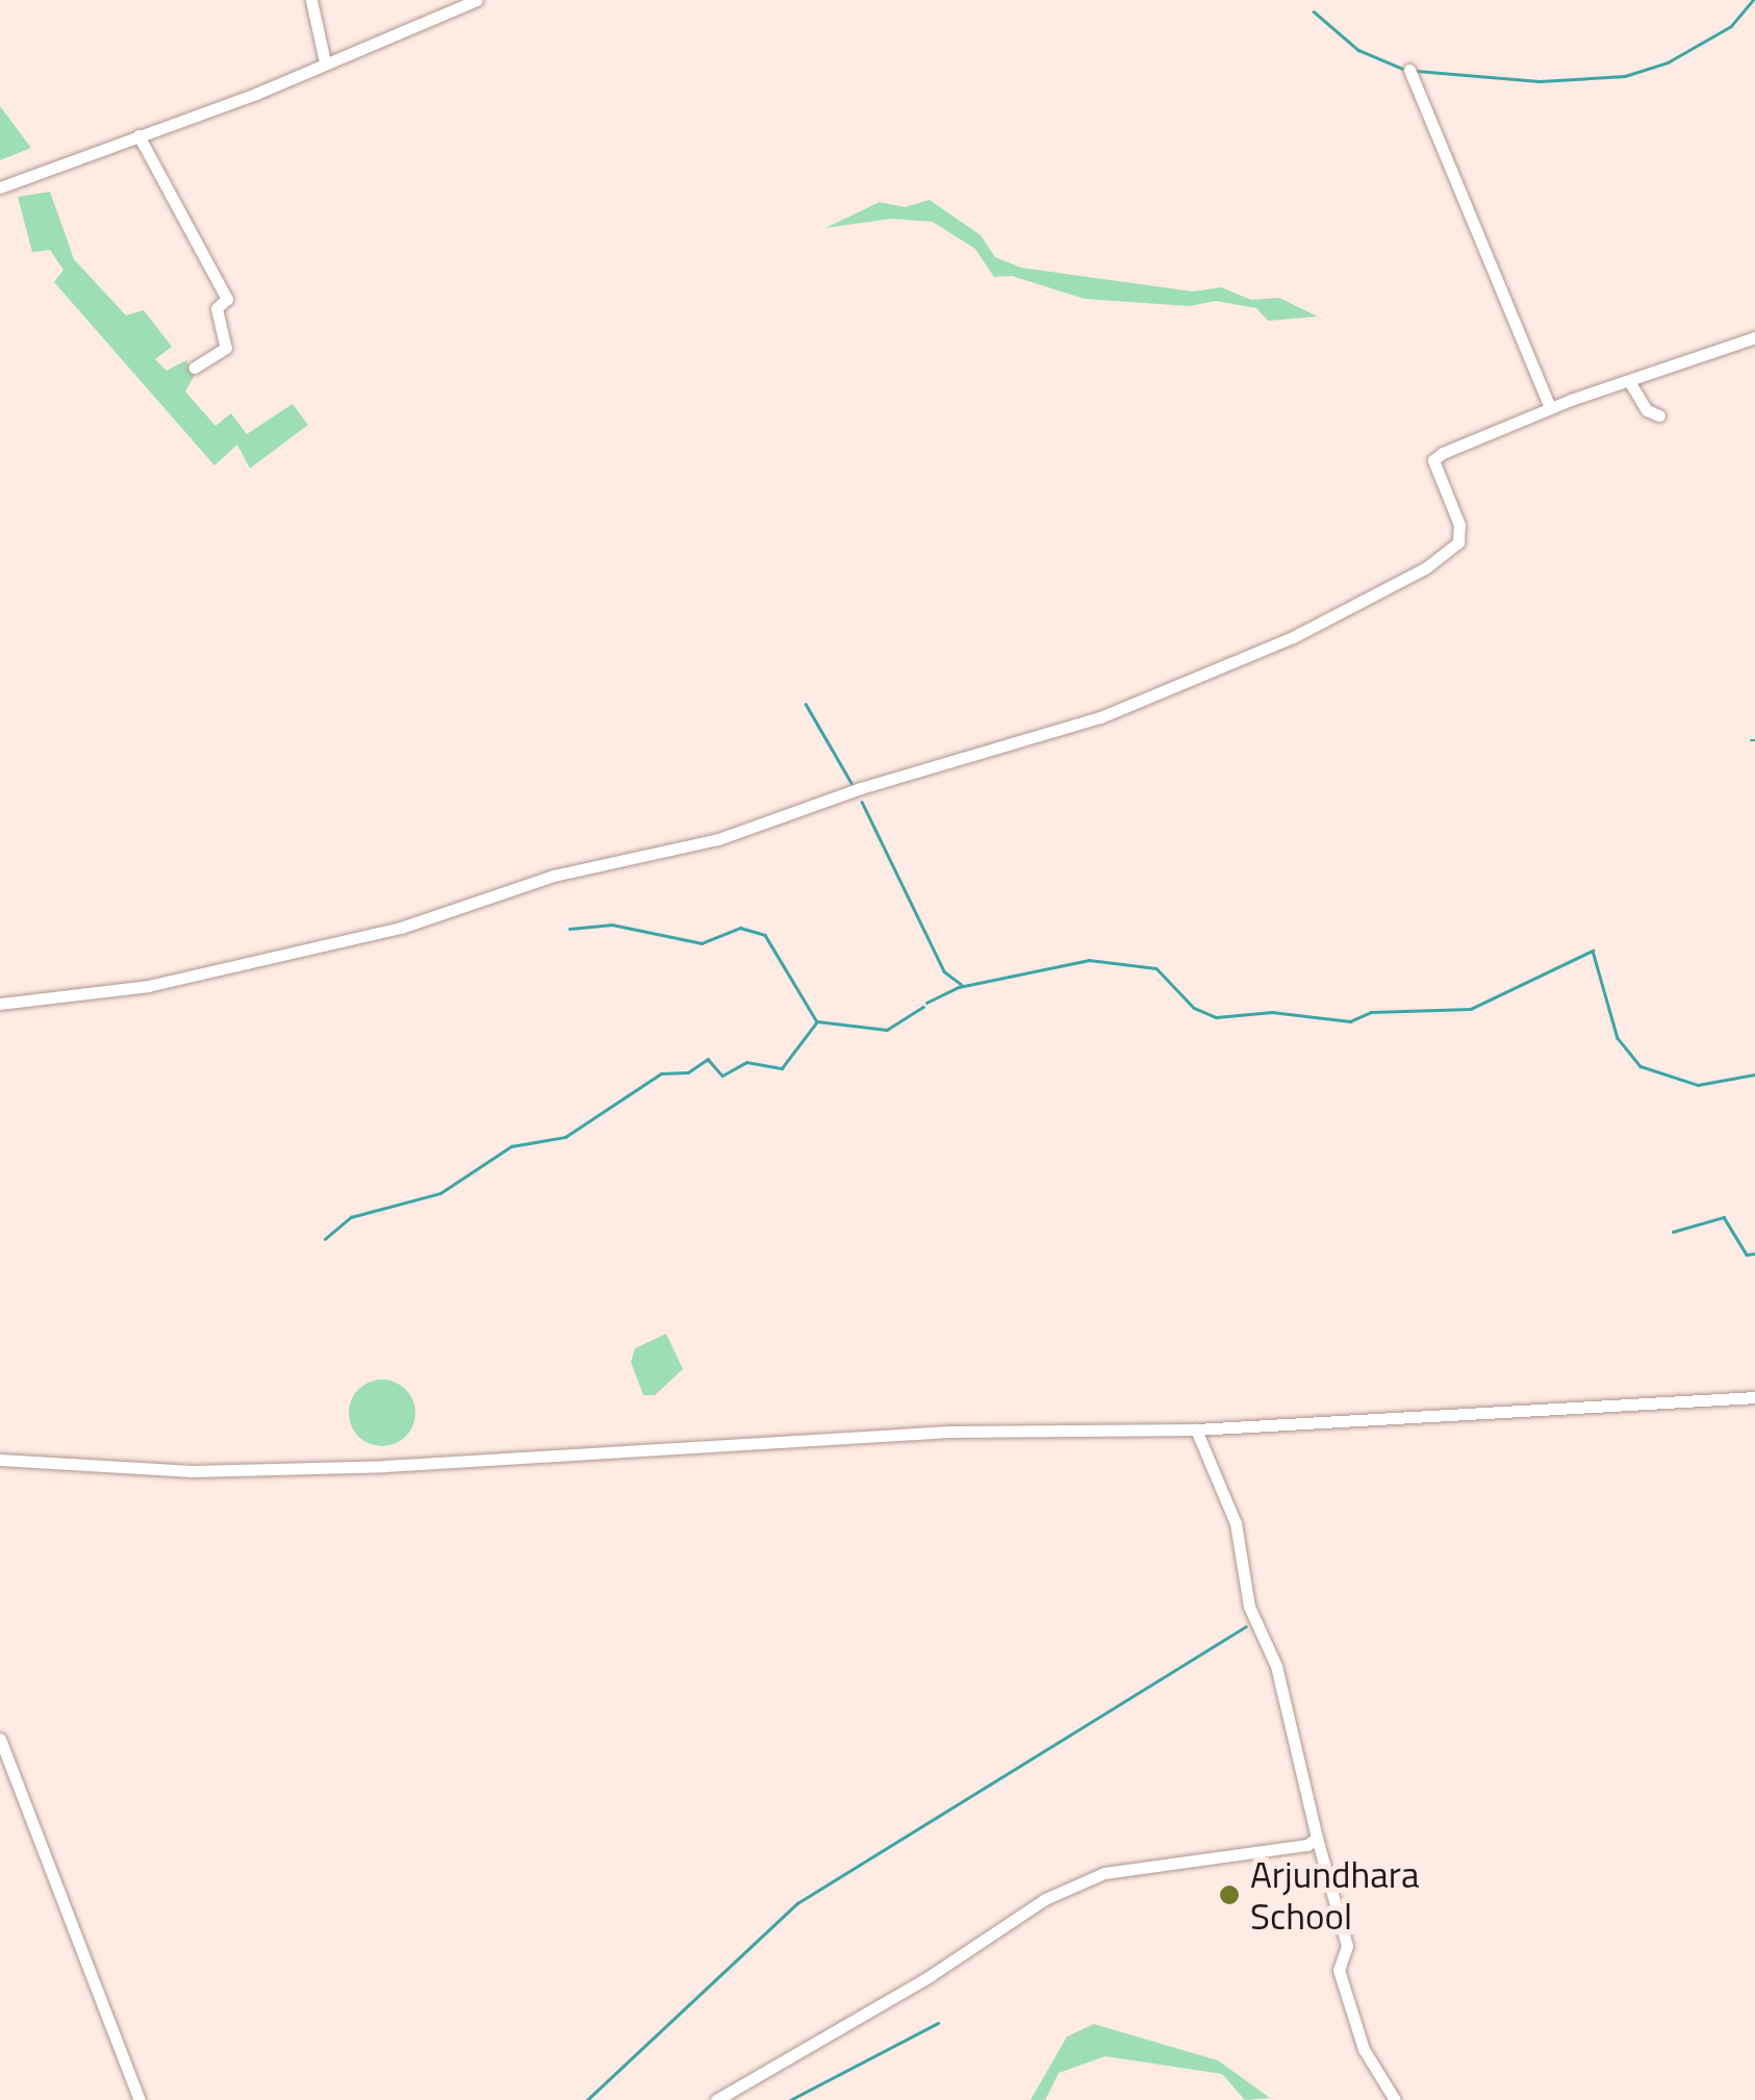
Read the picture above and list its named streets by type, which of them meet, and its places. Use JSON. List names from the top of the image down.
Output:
{
  "places": ["Arjundhara School"]
}
